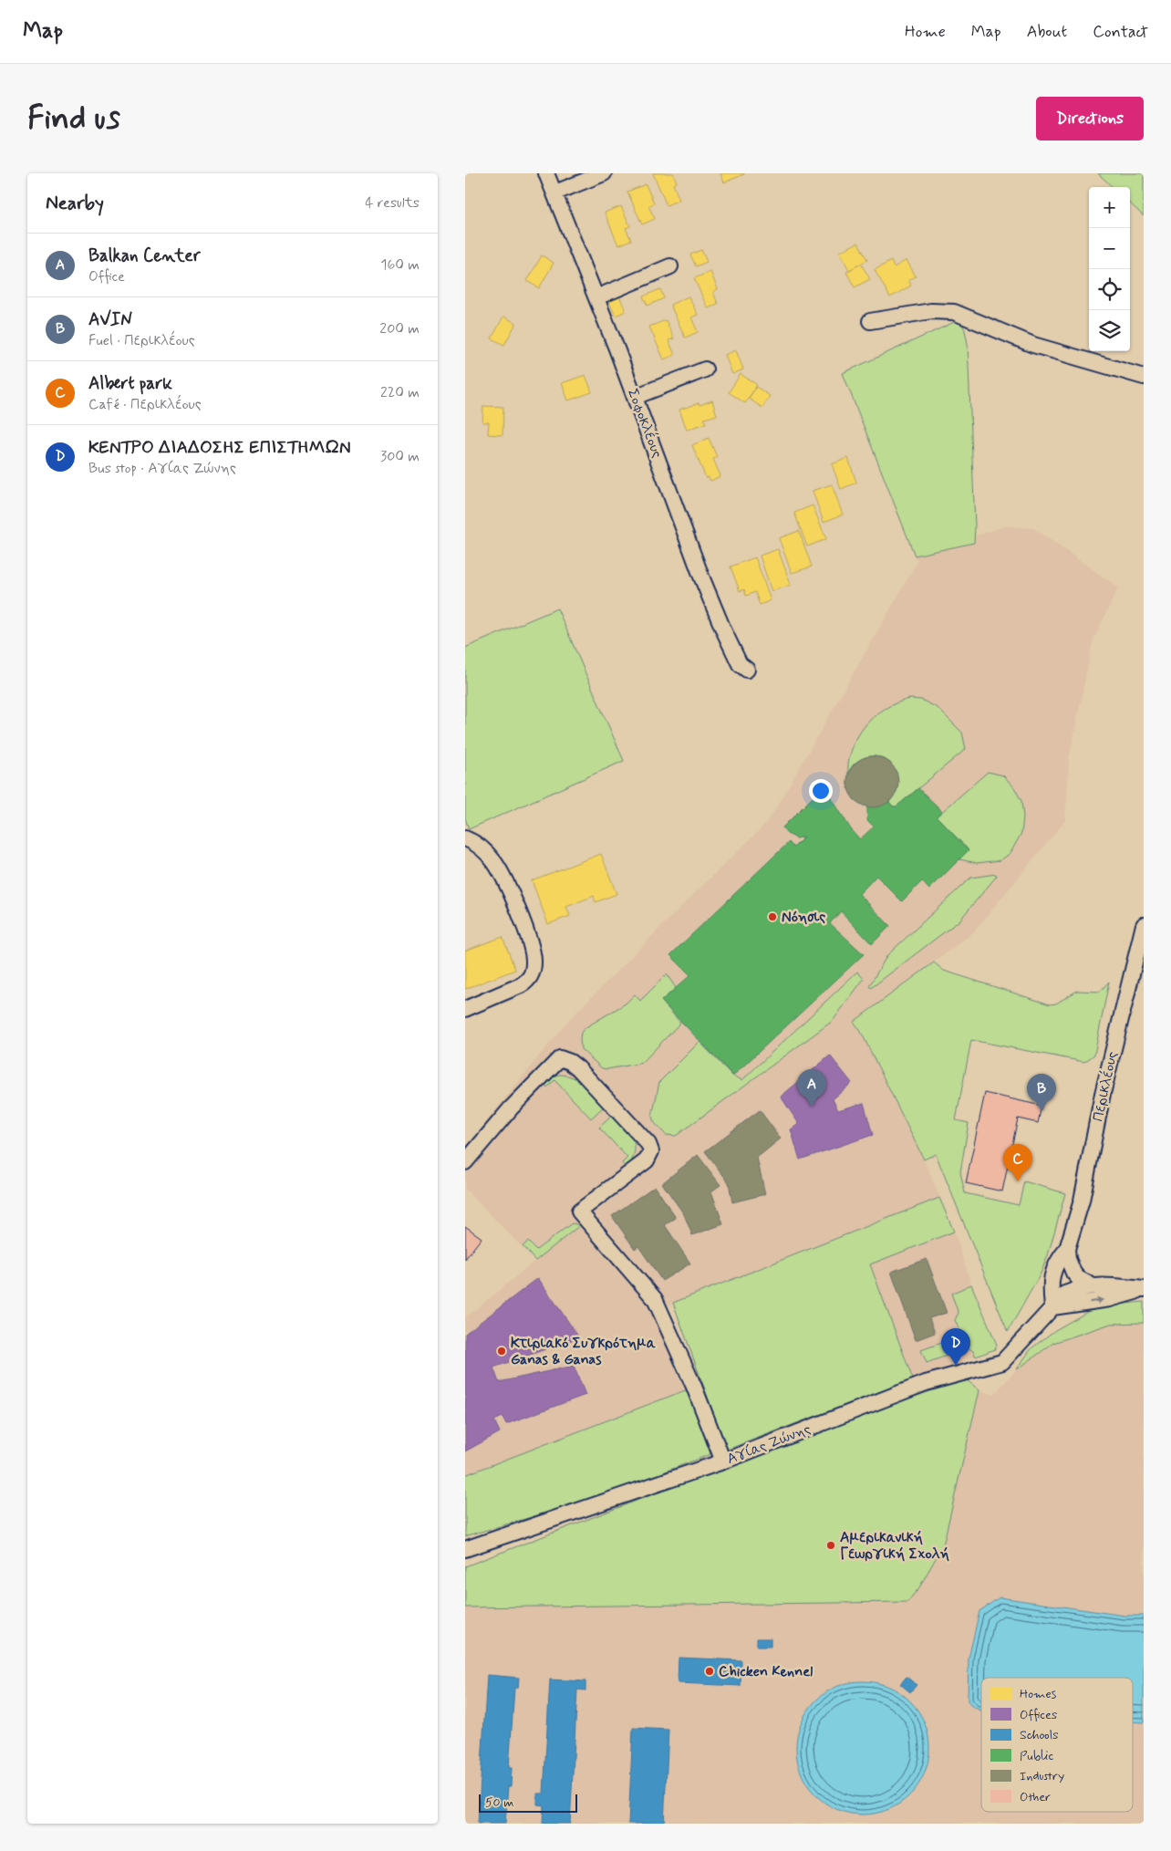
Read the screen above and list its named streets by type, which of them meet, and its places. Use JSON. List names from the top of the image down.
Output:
{
  "streets": {
    "street": ["Σοφοκλέους", "Περικλέους", "Αγίας Ζώνης"]
  },
  "crossings": [
    ["Περικλέους", "Αγίας Ζώνης"]
  ],
  "places": [
    "Νόησις",
    "Κτιριακό Συγκρότημα Ganas & Ganas",
    "Αμερικανική Γεωργική Σχολή",
    "Chicken Kennel"
  ],
  "legend": [
    "Homes",
    "Offices",
    "Schools",
    "Public",
    "Industry",
    "Other"
  ],
  "scale_bar": "50 m",
  "page": {
    "header": "Map",
    "nav": [
      "Home",
      "Map",
      "About",
      "Contact"
    ],
    "buttons": "Directions",
    "title": "Find us",
    "heading": ["Nearby", "4 results"],
    "map_buttons": ["+", "−"],
    "list": [
      {
        "mark": "A",
        "name": "Balkan Center",
        "note": "Office",
        "value": "160 m"
      },
      {
        "mark": "B",
        "name": "AVIN",
        "note": "Fuel · Περικλέους",
        "value": "200 m"
      },
      {
        "mark": "C",
        "name": "Albert park",
        "note": "Café · Περικλέους",
        "value": "220 m"
      },
      {
        "mark": "D",
        "name": "ΚΕΝΤΡΟ ΔΙΑΔΟΣΗΣ ΕΠΙΣΤΗΜΩΝ",
        "note": "Bus stop · Αγίας Ζώνης",
        "value": "300 m"
      }
    ],
    "pins": [
      "A",
      "B",
      "C",
      "D"
    ],
    "scale": "50 m"
  }
}
